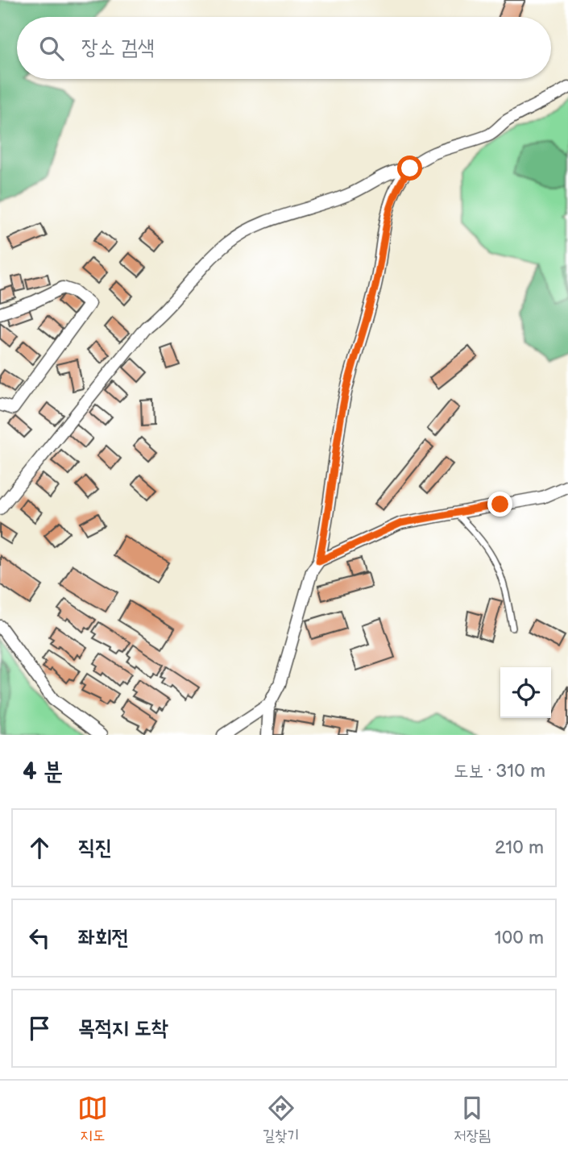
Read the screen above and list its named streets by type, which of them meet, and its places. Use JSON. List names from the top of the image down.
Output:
{
  "page": {
    "search": "장소 검색",
    "heading": ["4 분", "도보 · 310 m"],
    "list": [
      ["직진", "210 m"],
      ["좌회전", "100 m"],
      "목적지 도착"
    ],
    "nav": ["지도", "길찾기", "저장됨"]
  }
}
